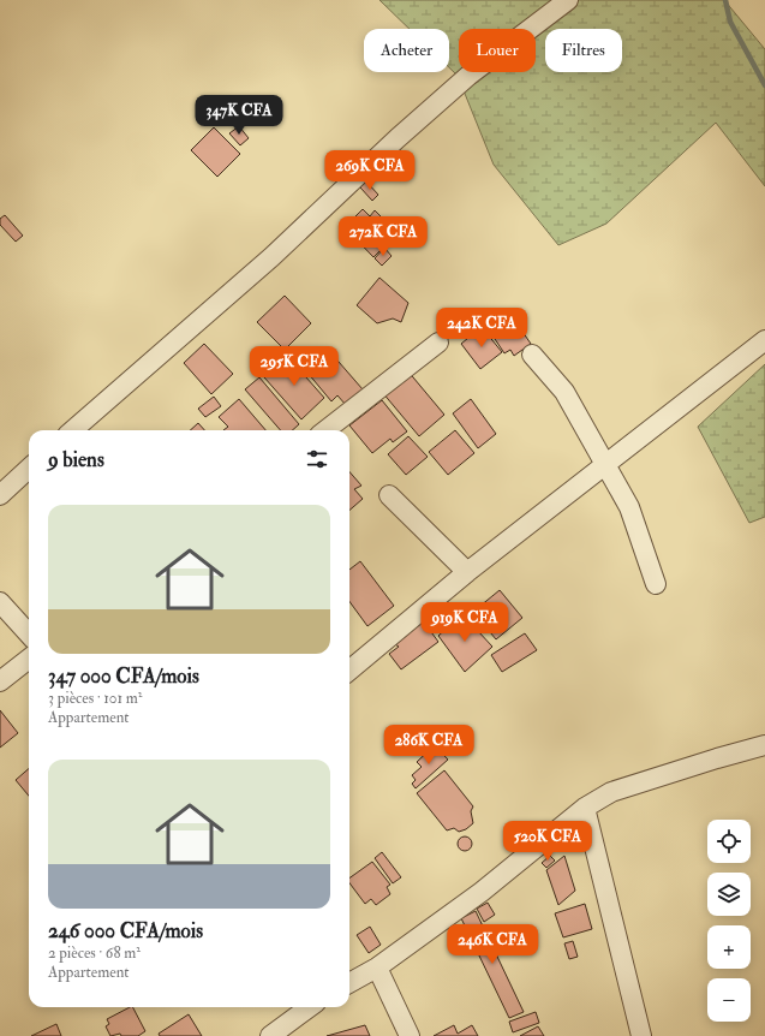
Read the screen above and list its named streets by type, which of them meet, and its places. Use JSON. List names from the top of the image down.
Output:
{
  "page": {
    "chip": ["Acheter", "Louer", "Filtres"],
    "price": [
      "347K CFA",
      "269K CFA",
      "272K CFA",
      "242K CFA",
      "295K CFA",
      "919K CFA",
      "286K CFA",
      "520K CFA",
      "246K CFA"
    ],
    "heading": "9 biens",
    "list": [
      {
        "name": "347 000 CFA/mois",
        "note": "3 pièces · 101 m² · Appartement"
      },
      {
        "name": "246 000 CFA/mois",
        "note": "2 pièces · 68 m² · Appartement"
      }
    ],
    "map_buttons": ["+", "−"]
  }
}
